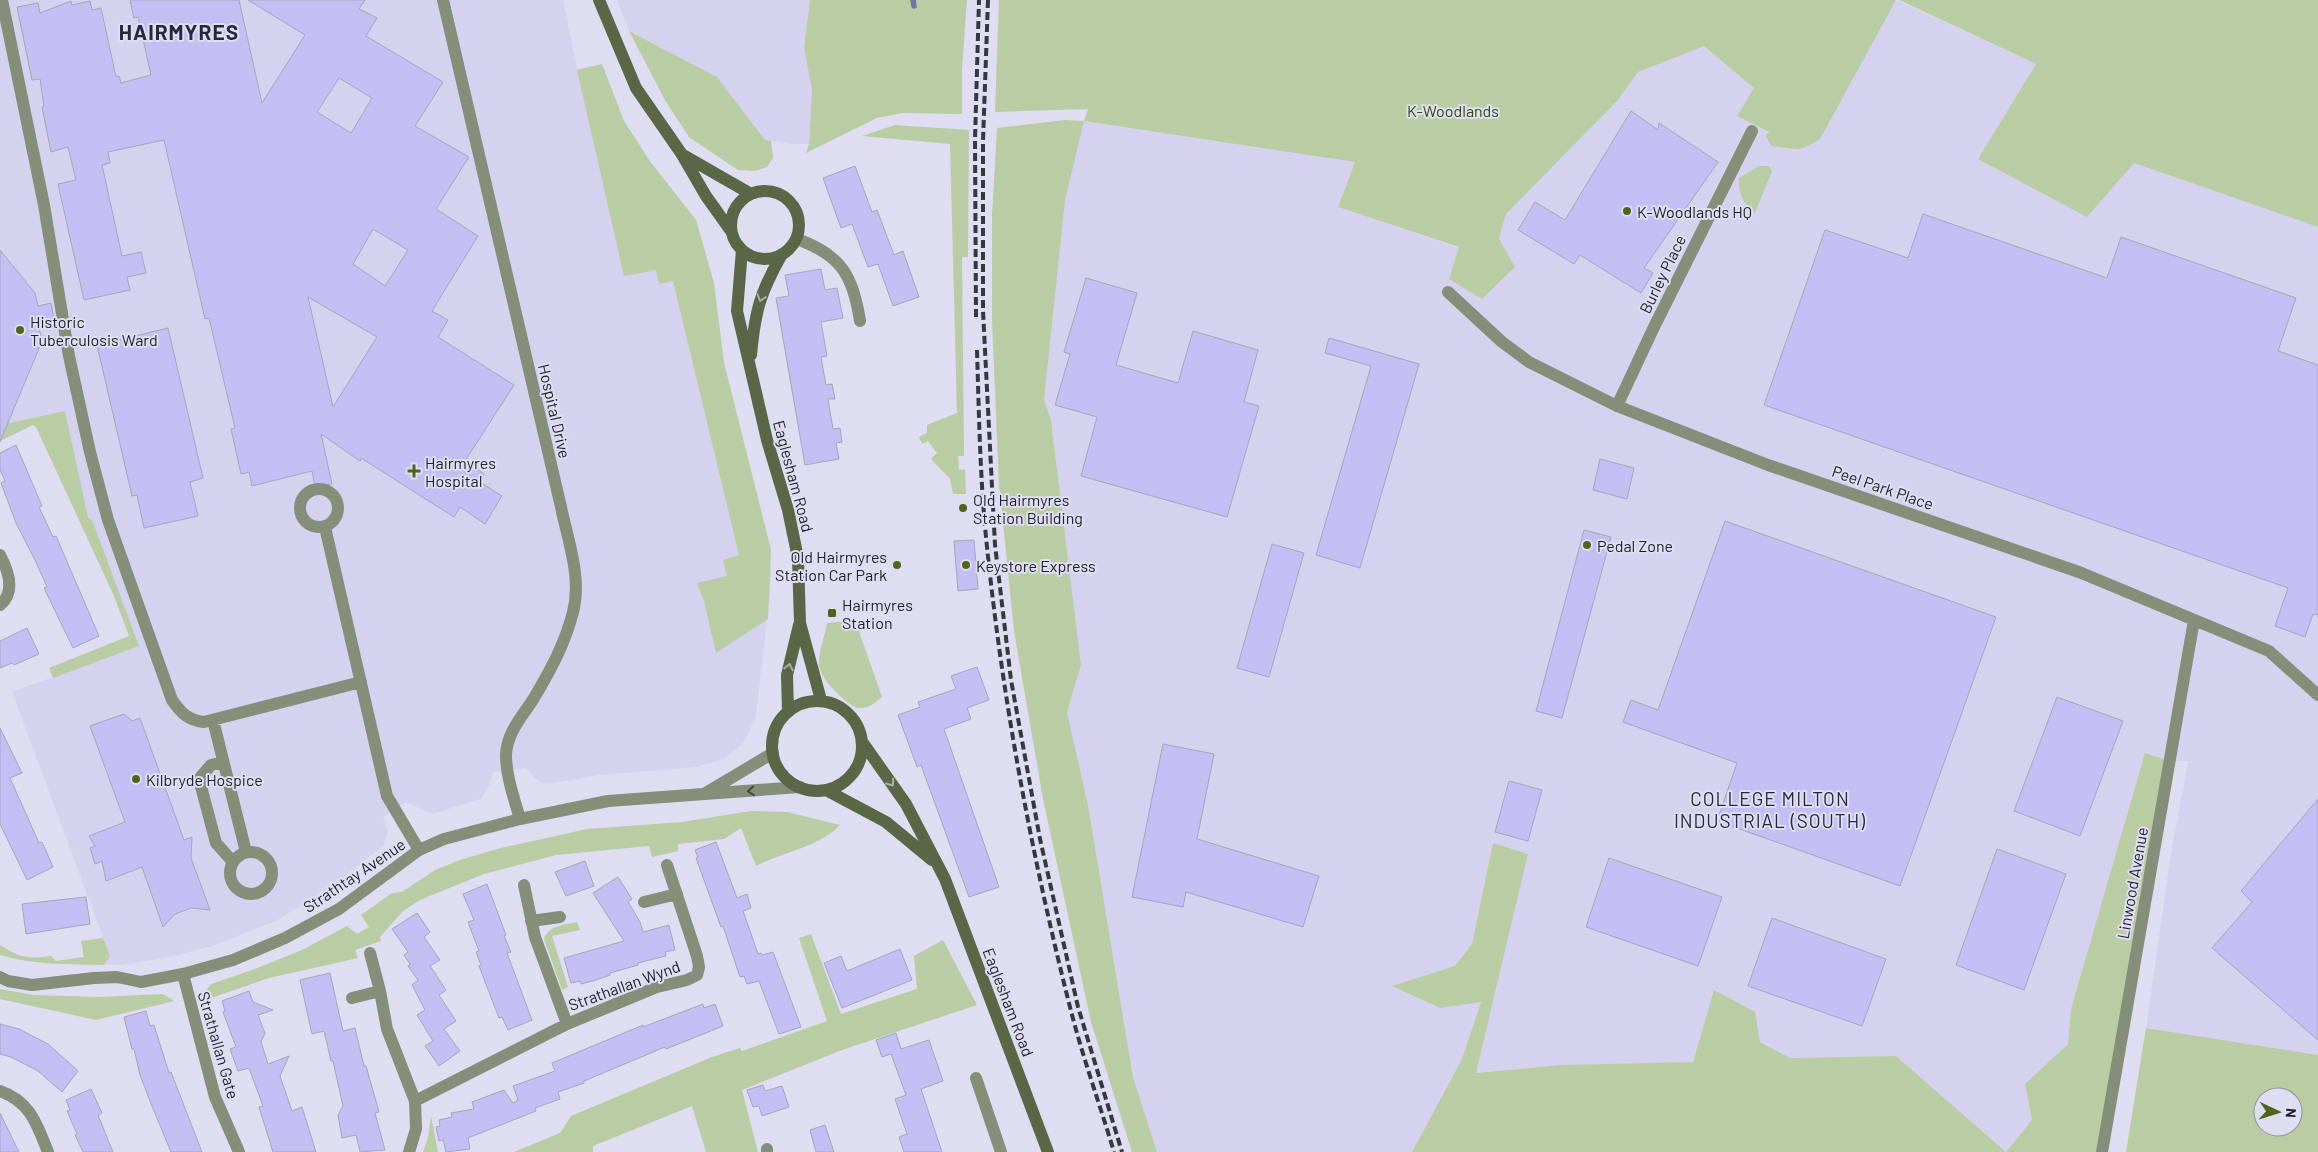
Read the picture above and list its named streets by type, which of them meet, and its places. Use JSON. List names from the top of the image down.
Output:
{
  "streets": {
    "main road": ["Eaglesham Road"],
    "street": [
      "Burley Place",
      "Hospital Drive",
      "Peel Park Place",
      "Strathtay Avenue",
      "Linwood Avenue",
      "Strathallan Wynd",
      "Strathallan Gate"
    ]
  },
  "crossings": [
    ["Burley Place", "Peel Park Place"],
    ["Hospital Drive", "Strathtay Avenue"],
    ["Eaglesham Road", "Strathtay Avenue"],
    ["Peel Park Place", "Linwood Avenue"],
    ["Strathtay Avenue", "Strathallan Gate"]
  ],
  "districts": ["HAIRMYRES", "COLLEGE MILTON INDUSTRIAL (SOUTH)"],
  "parks": ["K-Woodlands"],
  "places": {
    "other": [
      "K-Woodlands HQ",
      "Historic Tuberculosis Ward",
      "Old Hairmyres Station Building",
      "Pedal Zone",
      "Old Hairmyres Station Car Park",
      "Keystore Express",
      "Kilbryde Hospice"
    ],
    "health": ["Hairmyres Hospital"],
    "transit": ["Hairmyres Station"]
  },
  "north": "right"
}
